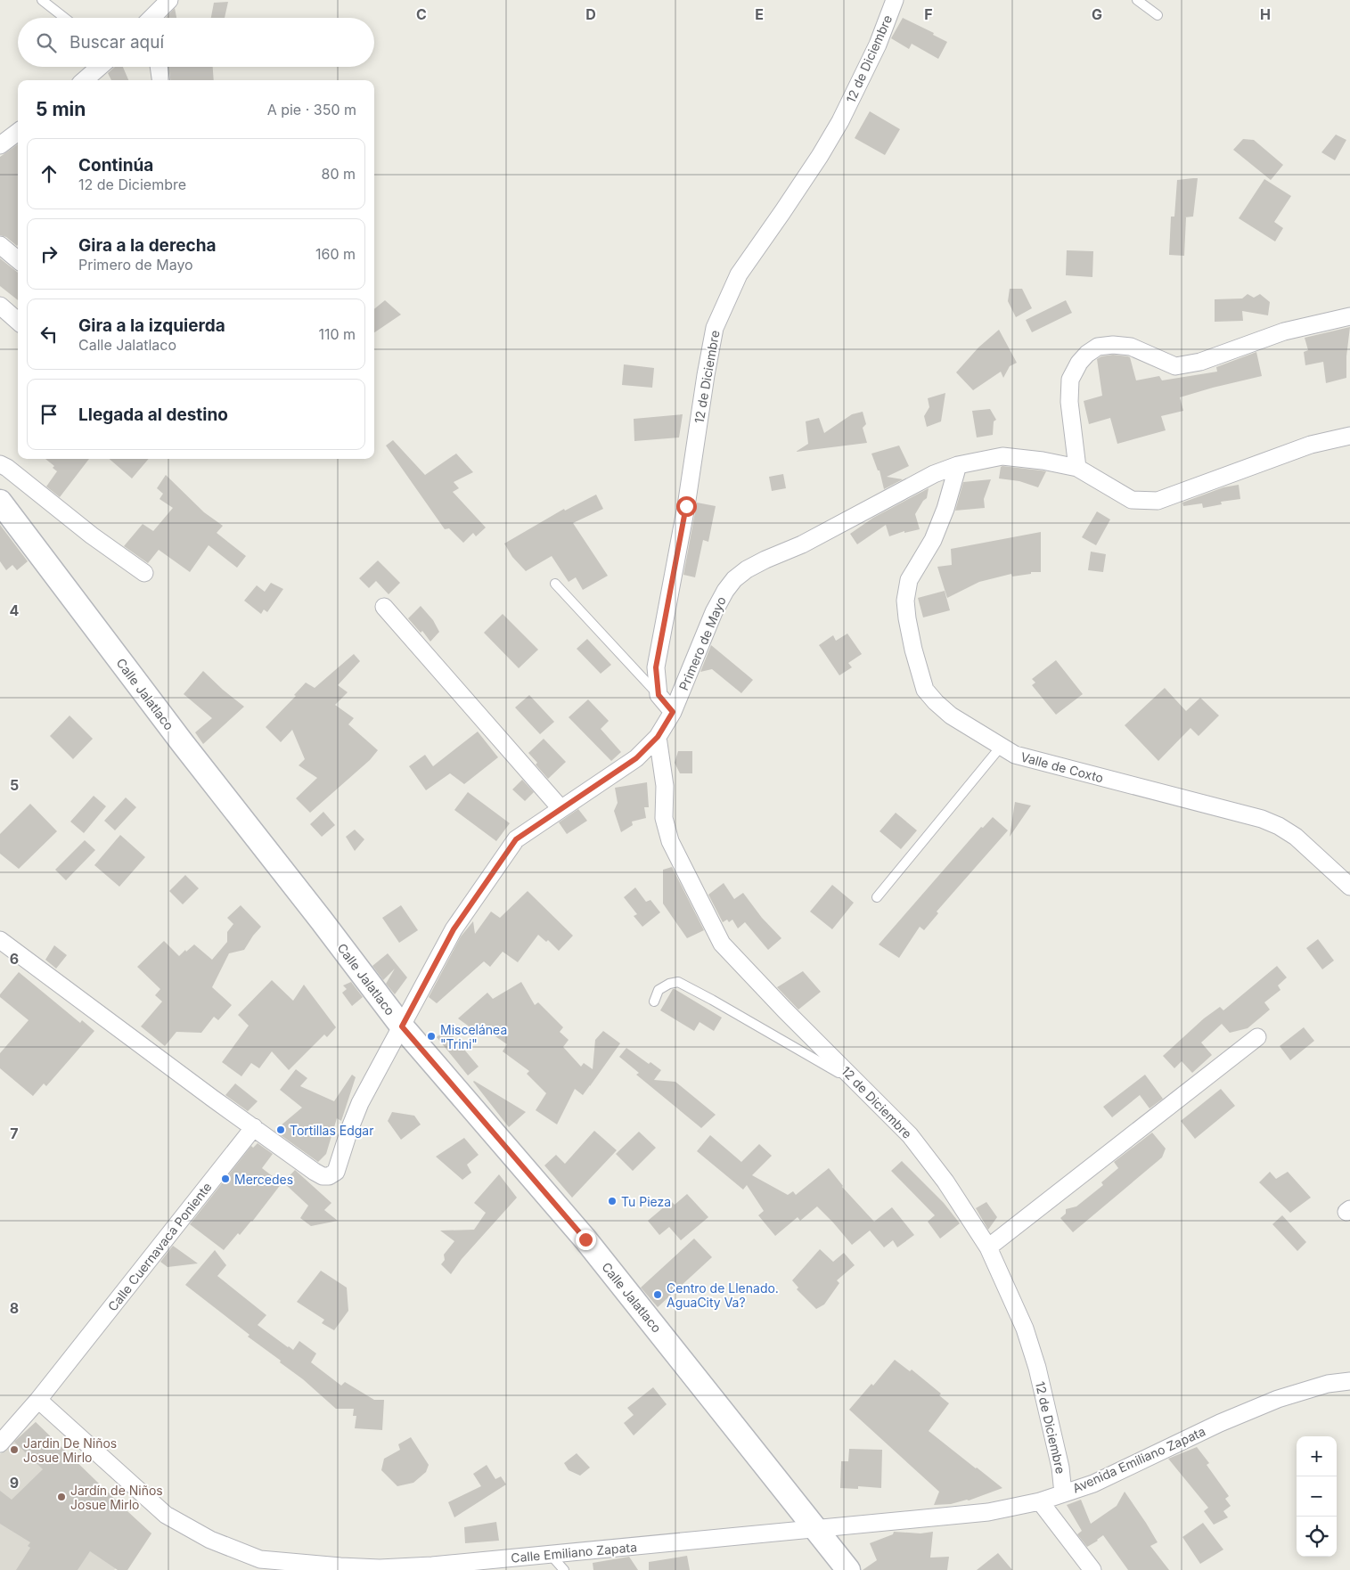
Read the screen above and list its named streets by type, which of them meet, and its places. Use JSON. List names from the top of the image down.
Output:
{
  "streets": {
    "main road": ["Calle Jalatlaco"],
    "street": [
      "12 de Diciembre",
      "Primero de Mayo",
      "Valle de Coxto",
      "Calle Cuernavaca Poniente",
      "Avenida Emiliano Zapata",
      "Calle Emiliano Zapata"
    ]
  },
  "crossings": [
    ["12 de Diciembre", "Primero de Mayo"],
    ["12 de Diciembre", "Avenida Emiliano Zapata"],
    ["Primero de Mayo", "Calle Jalatlaco"],
    ["Primero de Mayo", "Valle de Coxto"],
    ["Primero de Mayo", "Calle Cuernavaca Poniente"],
    ["Calle Jalatlaco", "Avenida Emiliano Zapata"],
    ["Calle Jalatlaco", "Calle Emiliano Zapata"],
    ["Calle Cuernavaca Poniente", "Calle Emiliano Zapata"],
    ["Avenida Emiliano Zapata", "Calle Emiliano Zapata"]
  ],
  "places": [
    "Miscelánea \"Trini\"",
    "Tortillas Edgar",
    "Mercedes",
    "Tu Pieza",
    "Centro de Llenado. AguaCity Va?",
    "Jardin De Niños Josue Mirlo",
    "Jardín de Niños Josue Mirlo"
  ],
  "page": {
    "search": "Buscar aquí",
    "heading": ["5 min", "A pie · 350 m"],
    "list": [
      ["Continúa", "12 de Diciembre", "80 m"],
      ["Gira a la derecha", "Primero de Mayo", "160 m"],
      ["Gira a la izquierda", "Calle Jalatlaco", "110 m"],
      "Llegada al destino"
    ],
    "map_buttons": ["+", "−"]
  },
  "grid": {
    "columns": [
      "C",
      "D",
      "E",
      "F",
      "G",
      "H"
    ],
    "rows": [
      "4",
      "5",
      "6",
      "7",
      "8",
      "9"
    ]
  }
}
